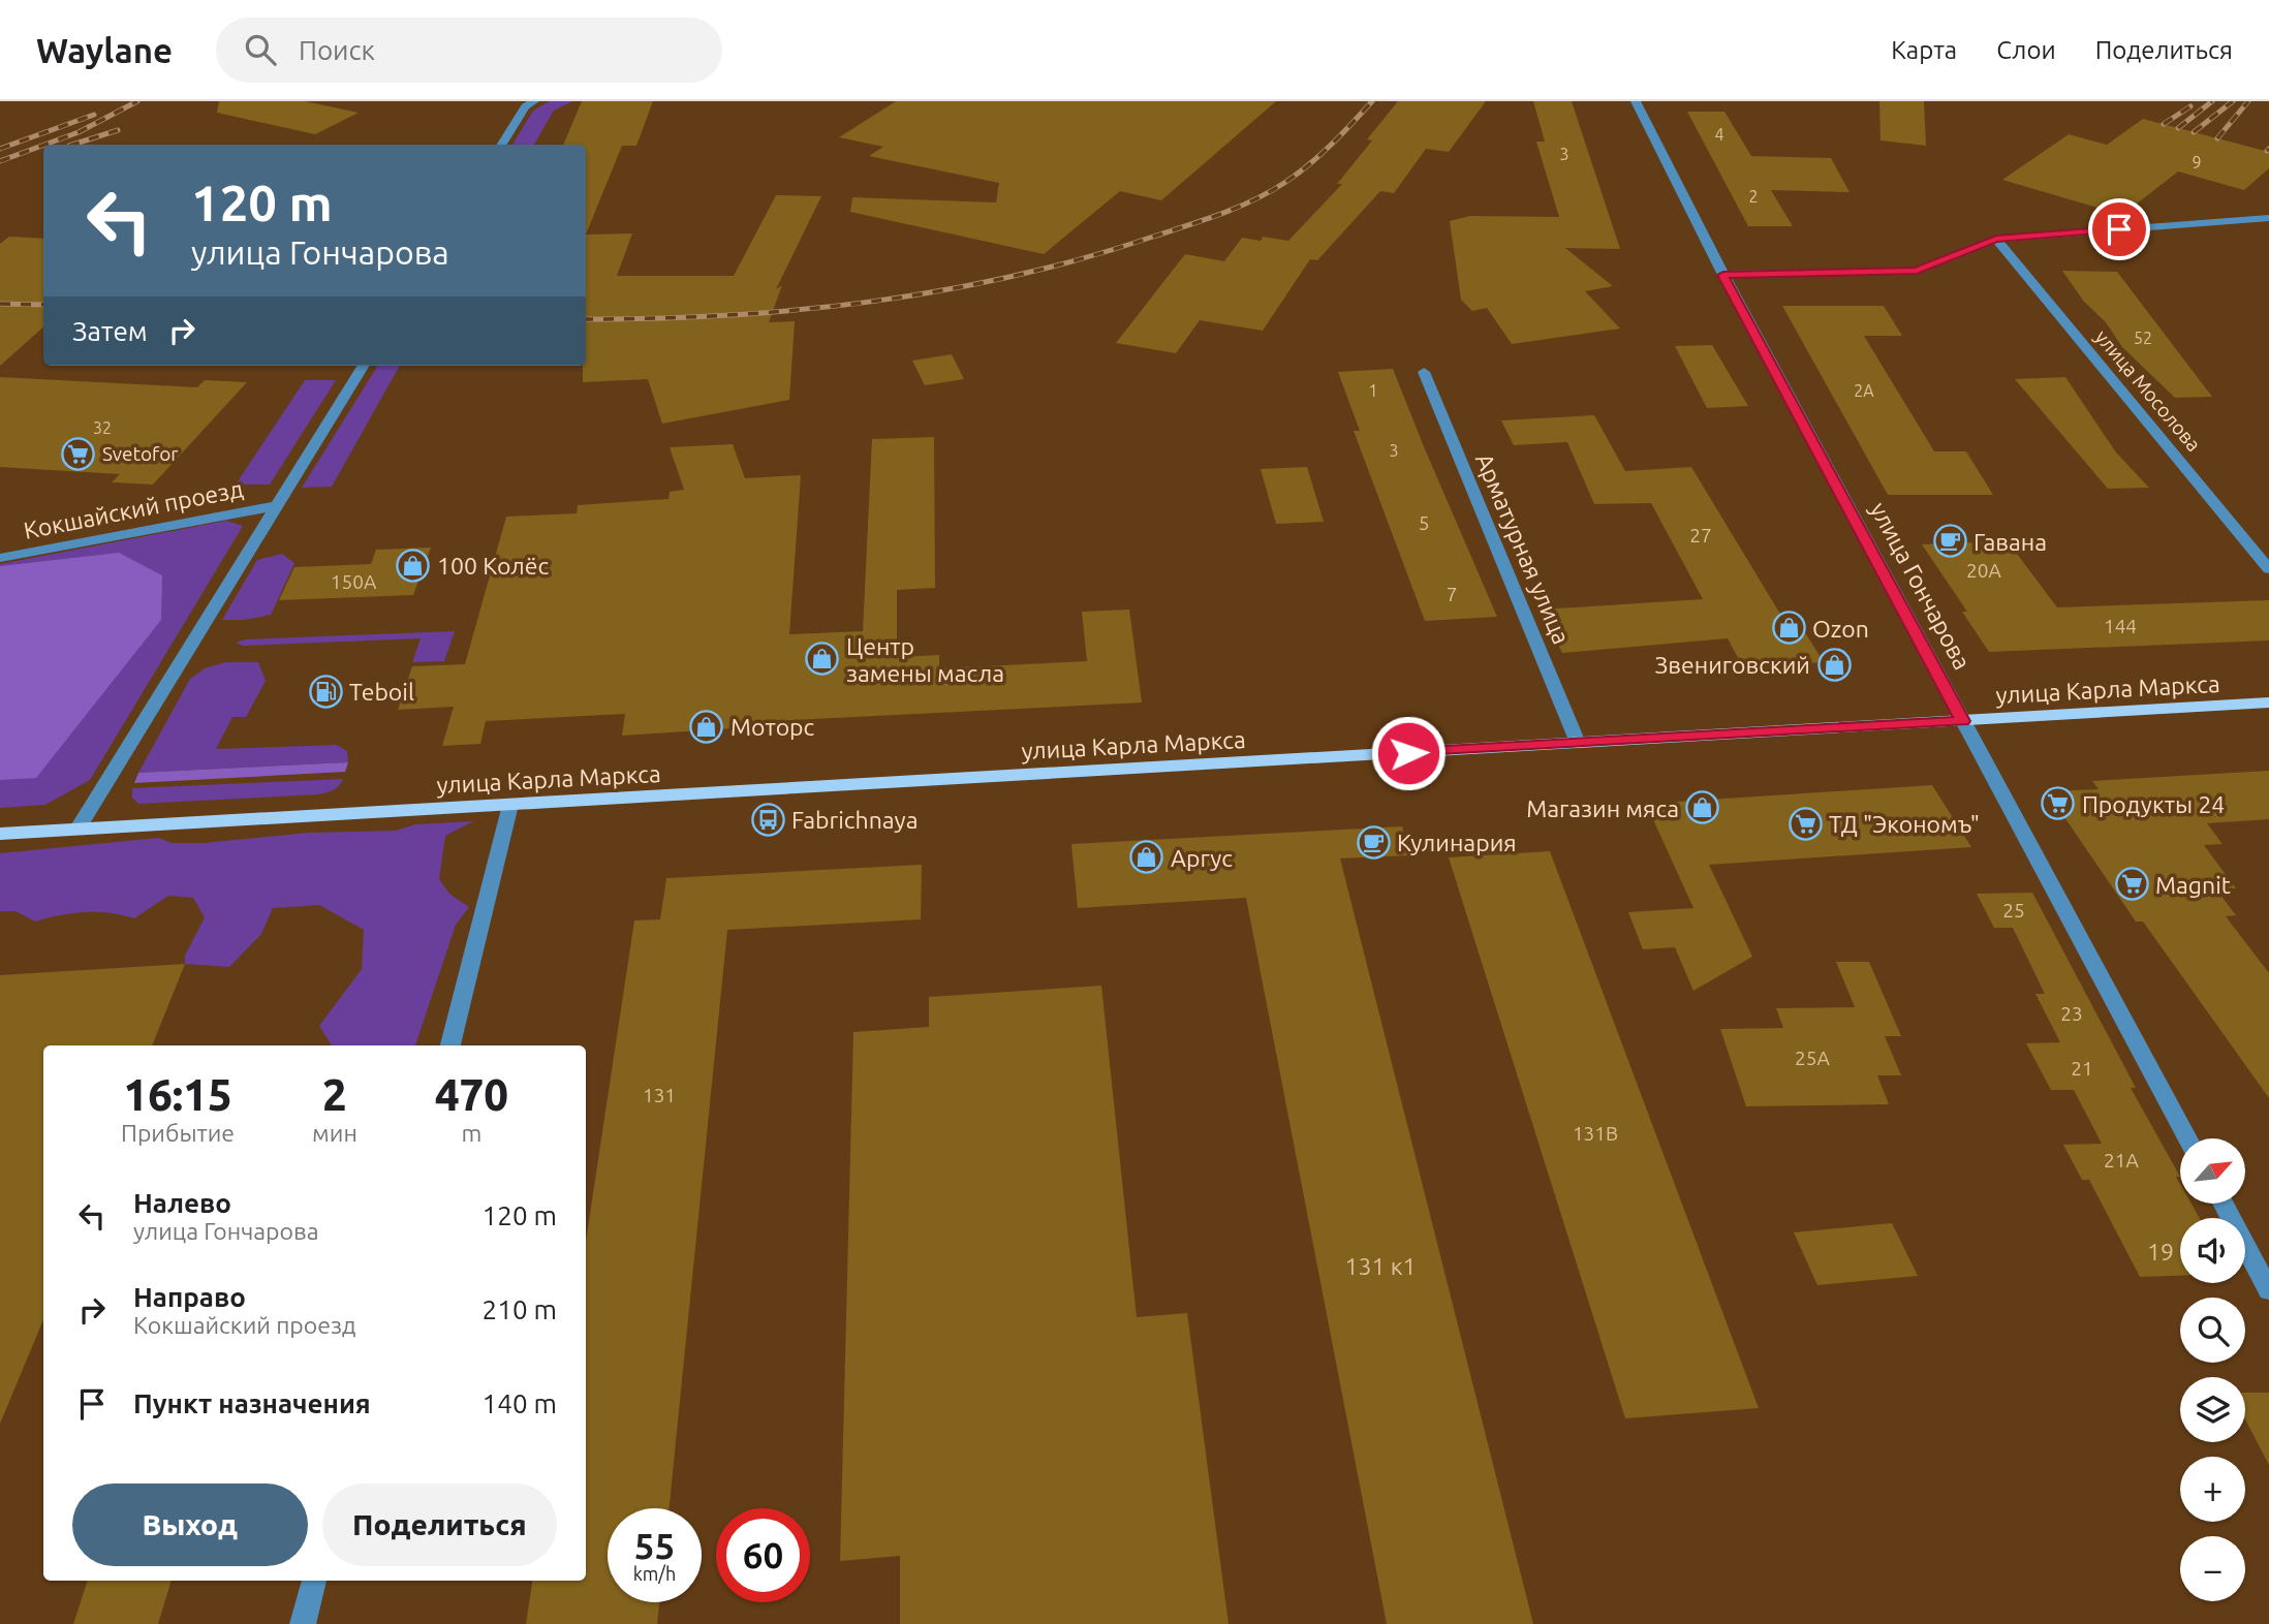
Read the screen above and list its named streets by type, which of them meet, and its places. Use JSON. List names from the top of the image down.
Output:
{
  "streets": {
    "main road": ["улица Карла Маркса"],
    "street": [
      "улица Мосолова",
      "Кокшайский проезд",
      "Арматурная улица",
      "улица Гончарова"
    ]
  },
  "crossings": [
    ["Арматурная улица", "улица Карла Маркса"],
    ["улица Гончарова", "улица Карла Маркса"]
  ],
  "places": {
    "supermarket": [
      "Svetofor",
      "Продукты 24",
      "ТД \"Экономъ\"",
      "Magnit"
    ],
    "cafe": ["Гавана", "Кулинария"],
    "shop": [
      "100 Колёс",
      "Ozon",
      "Центр замены масла",
      "Звениговский",
      "Моторс",
      "Магазин мяса",
      "Аргус"
    ],
    "fuel station": ["Teboil"],
    "bus stop": ["Fabrichnaya"]
  },
  "house_numbers": [
    "4",
    "3",
    "9",
    "2",
    "52",
    "1",
    "2А",
    "32",
    "3",
    "5",
    "27",
    "20А",
    "150А",
    "7",
    "144",
    "25",
    "23",
    "25А",
    "21",
    "131",
    "131В",
    "21А",
    "19",
    "131 к1"
  ],
  "north": "top right",
  "page": {
    "header": "Waylane",
    "search": "Поиск",
    "nav": ["Карта", "Слои", "Поделиться"],
    "turn": ["120 m", "улица Гончарова"],
    "then": "Затем",
    "eta": [
      "16:15",
      "Прибытие",
      "2",
      "мин",
      "470",
      "m"
    ],
    "map_buttons": ["+", "−"],
    "list": [
      {
        "name": "Налево",
        "note": "улица Гончарова",
        "value": "120 m"
      },
      {
        "name": "Направо",
        "note": "Кокшайский проезд",
        "value": "210 m"
      },
      {
        "name": "Пункт назначения",
        "value": "140 m"
      }
    ],
    "buttons": ["Выход", "Поделиться"],
    "speed": "55 km/h",
    "limit": "60"
  }
}
